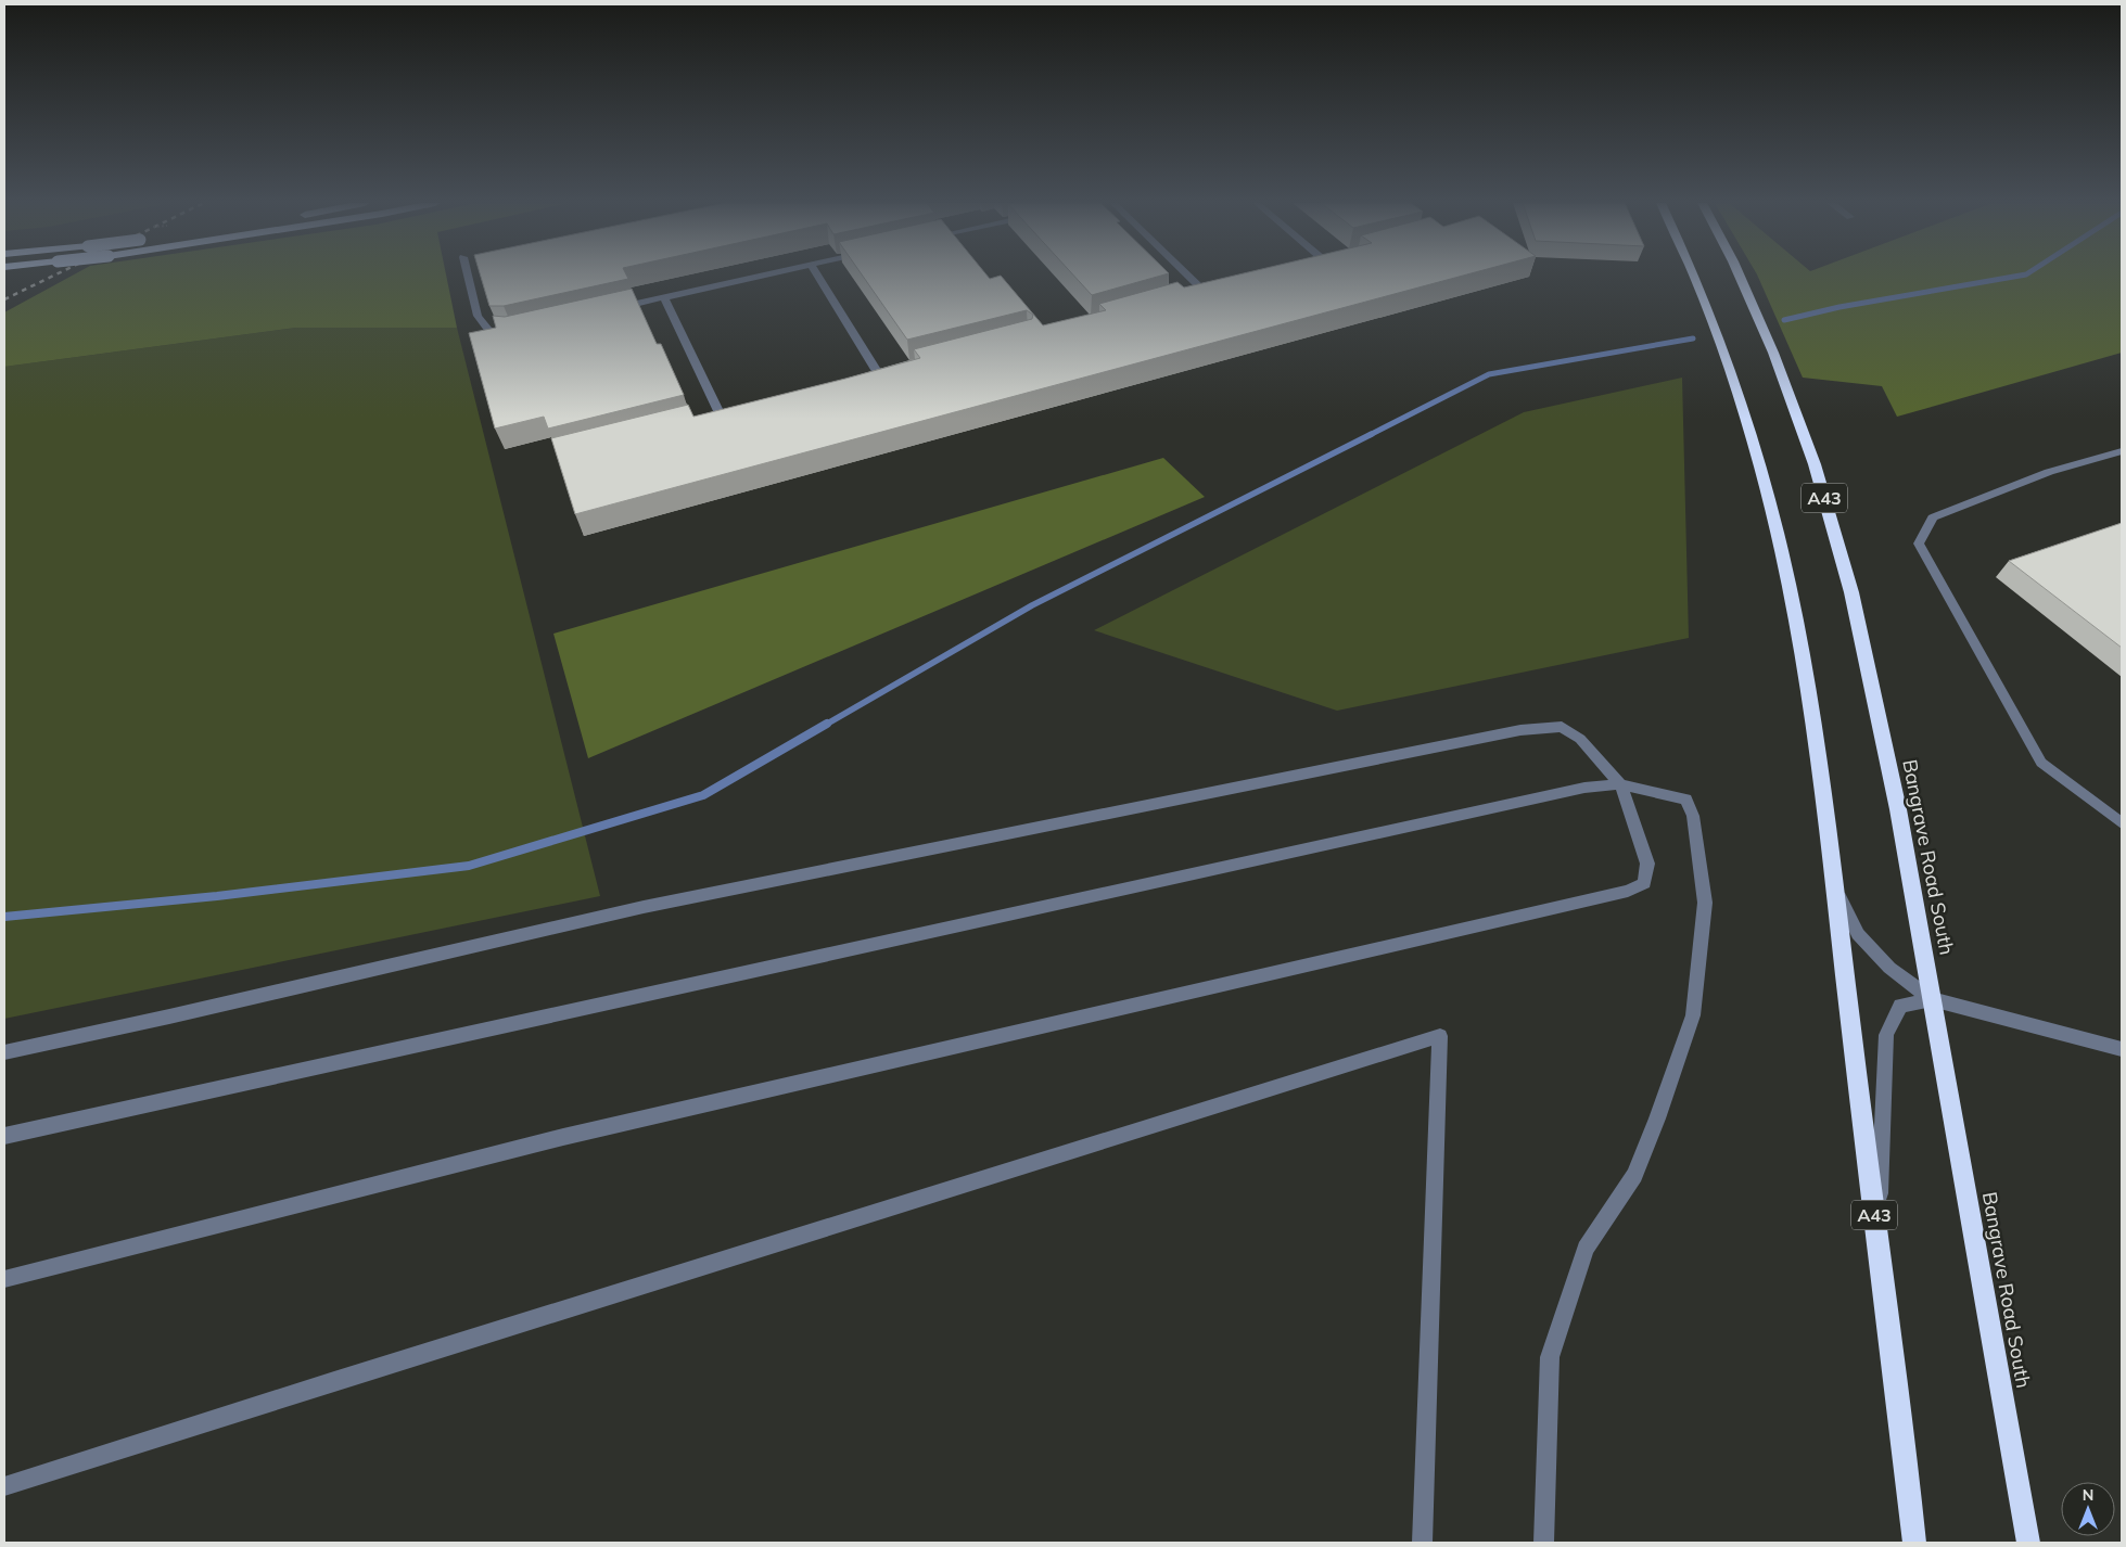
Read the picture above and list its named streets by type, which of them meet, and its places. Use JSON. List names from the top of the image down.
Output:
{
  "streets": {
    "highway": ["A43", "Bangrave Road South"]
  },
  "north": "top"
}
